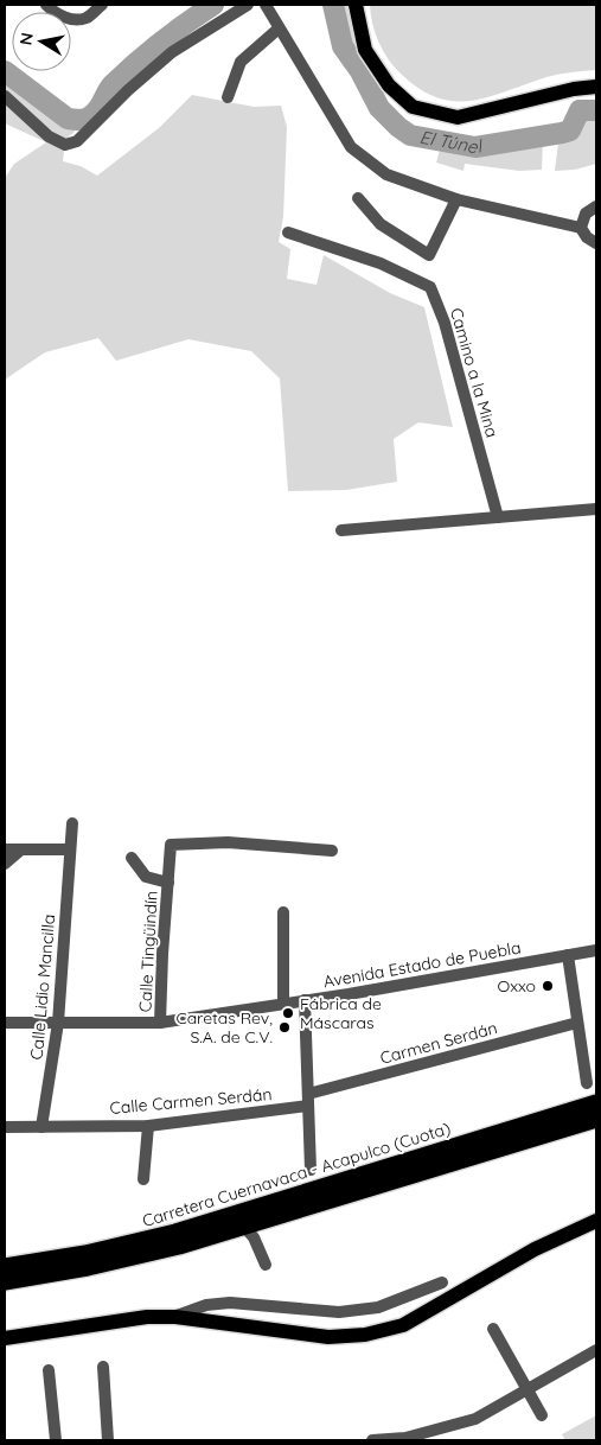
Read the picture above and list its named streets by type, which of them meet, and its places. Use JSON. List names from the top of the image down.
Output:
{
  "streets": {
    "highway": ["Carretera Cuernavaca - Acapulco (Cuota)"],
    "street": [
      "Camino a la Mina",
      "Calle Tingüindín",
      "Avenida Estado de Puebla",
      "Calle Lidio Mancilla",
      "Carmen Serdán",
      "Calle Carmen Serdán"
    ]
  },
  "crossings": [
    ["Calle Tingüindín", "Avenida Estado de Puebla"],
    ["Avenida Estado de Puebla", "Calle Lidio Mancilla"],
    ["Calle Lidio Mancilla", "Calle Carmen Serdán"],
    ["Carmen Serdán", "Calle Carmen Serdán"]
  ],
  "water": ["El Túnel"],
  "places": ["Oxxo", "Fábrica de Máscaras", "Caretas Rev, S.A. de C.V."],
  "north": "left"
}
